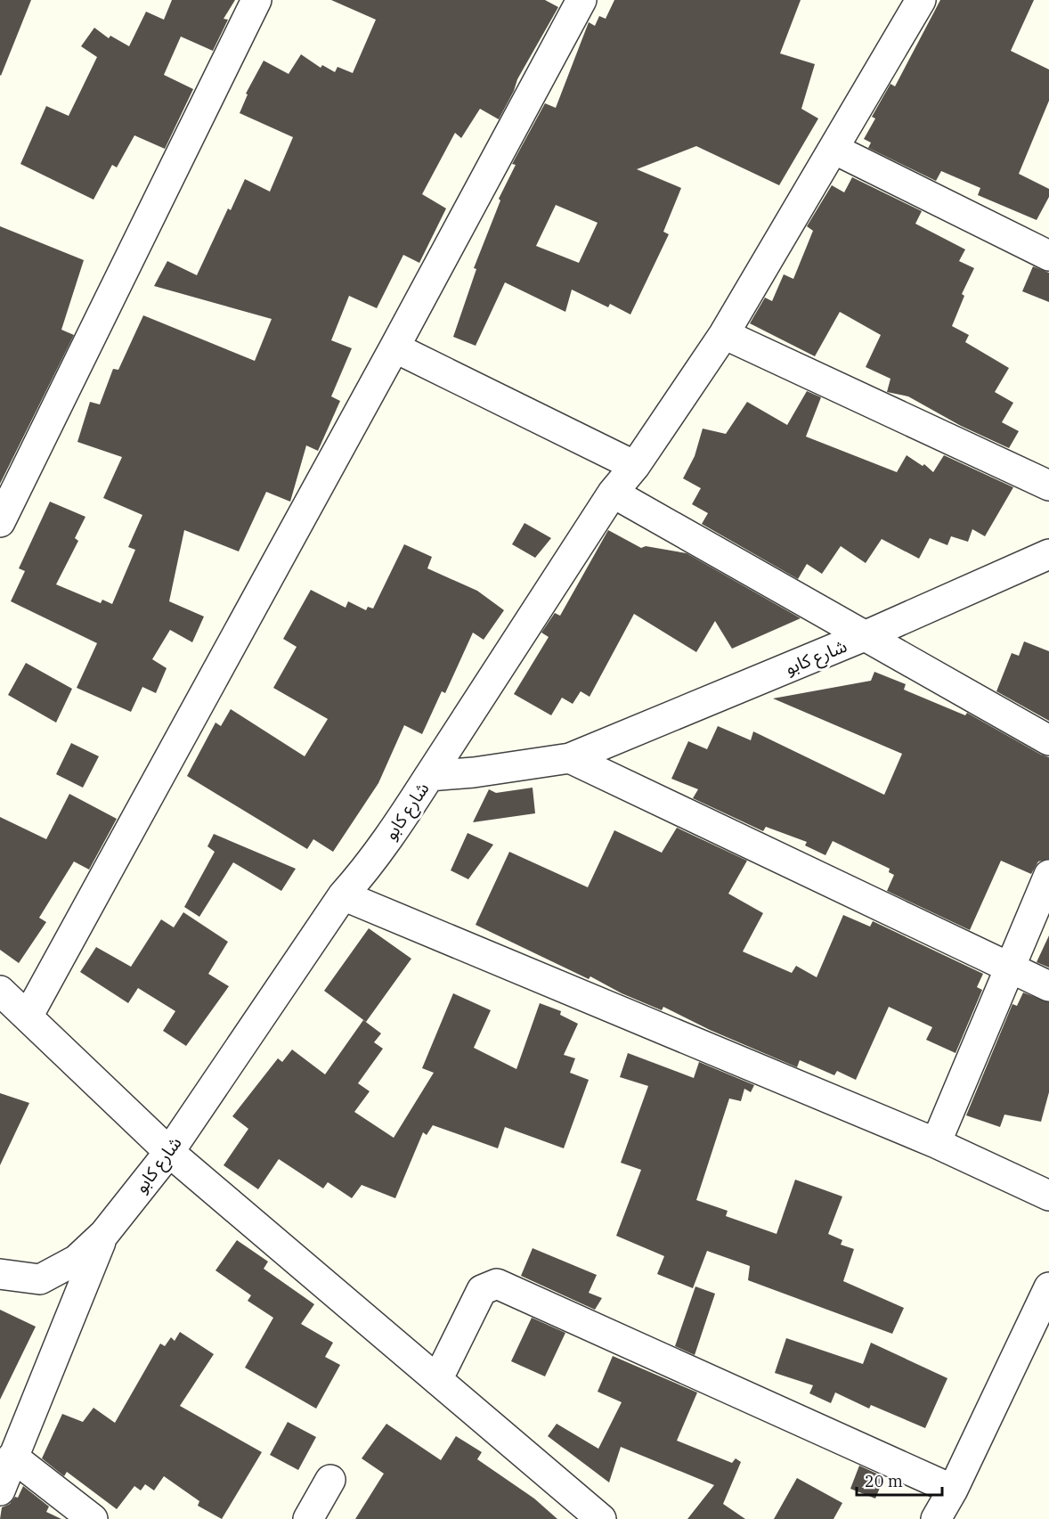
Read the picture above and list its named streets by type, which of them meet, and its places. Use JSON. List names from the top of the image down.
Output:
{
  "streets": {
    "street": ["شارع كابو"]
  },
  "scale_bar": "20 m"
}
